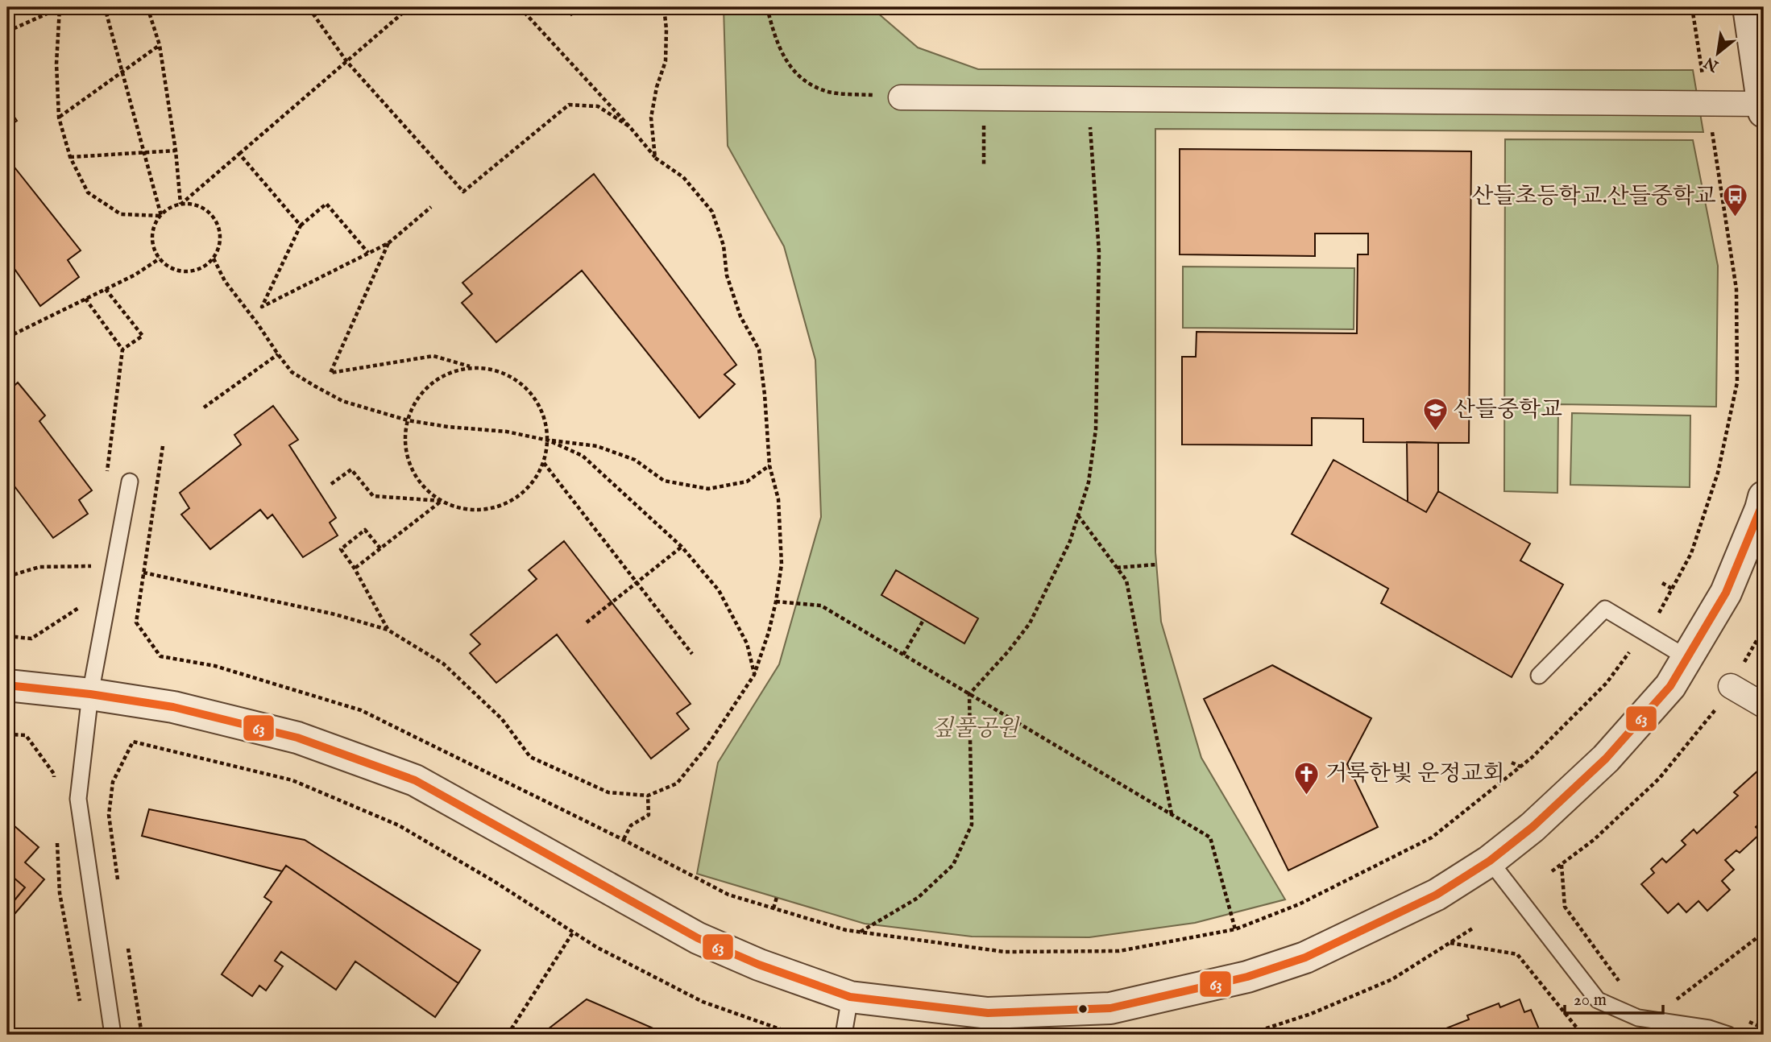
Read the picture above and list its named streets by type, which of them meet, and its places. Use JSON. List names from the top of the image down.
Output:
{
  "parks": ["짚풀공원"],
  "places": {
    "bus stop": ["산들초등학교.산들중학교"],
    "school or university": ["산들중학교"],
    "church": ["거룩한빛 운정교회"]
  },
  "lines": ["transit line 63"],
  "scale_bar": "20 m",
  "north": "bottom left"
}
